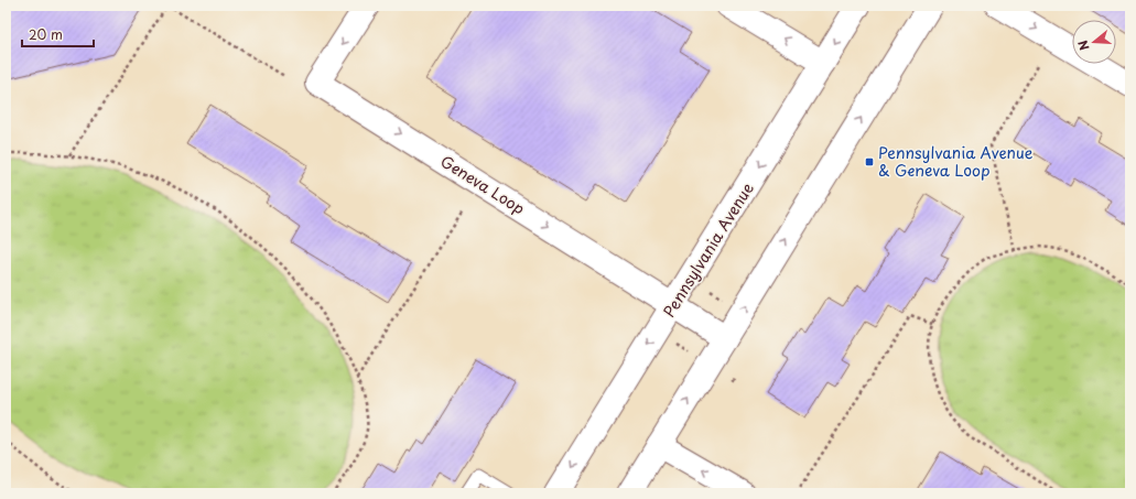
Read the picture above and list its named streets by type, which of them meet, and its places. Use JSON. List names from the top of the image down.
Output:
{
  "streets": {
    "main road": ["Geneva Loop", "Pennsylvania Avenue"]
  },
  "crossings": [
    ["Geneva Loop", "Pennsylvania Avenue"]
  ],
  "one_way": ["Geneva Loop"],
  "places": {
    "transit": ["Pennsylvania Avenue & Geneva Loop"]
  },
  "scale_bar": "20 m",
  "north": "left"
}
